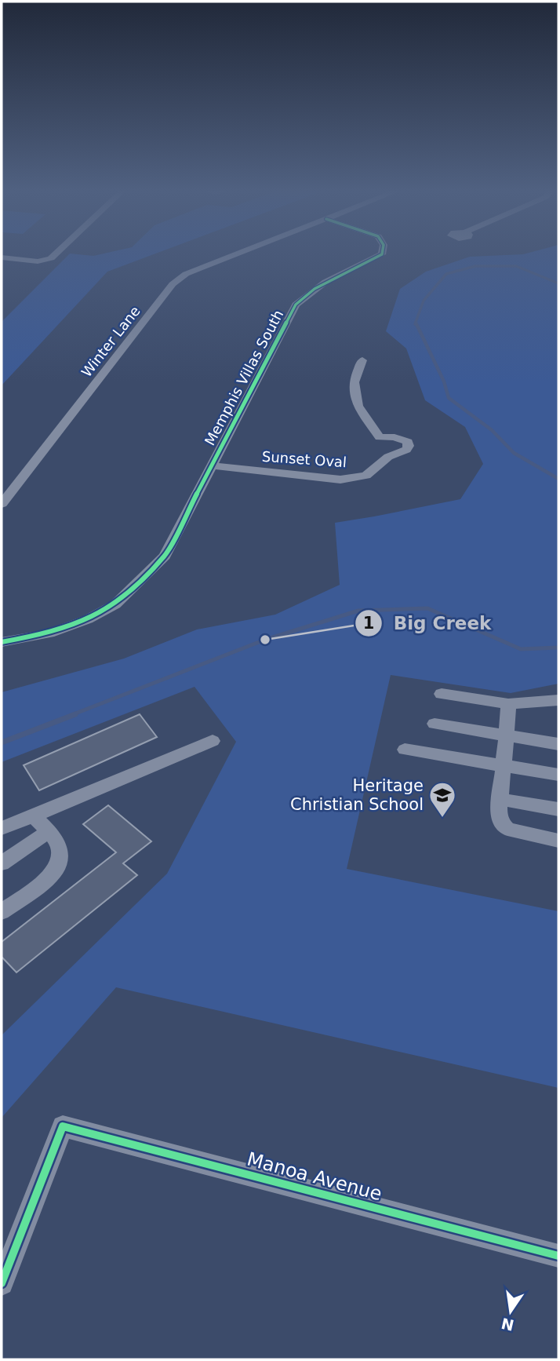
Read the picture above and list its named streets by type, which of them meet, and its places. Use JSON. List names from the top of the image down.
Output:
{
  "streets": {
    "street": [
      "Winter Lane",
      "Memphis Villas South",
      "Sunset Oval",
      "Manoa Avenue"
    ]
  },
  "crossings": [
    ["Memphis Villas South", "Sunset Oval"]
  ],
  "places": {
    "other": ["Big Creek"],
    "school or university": ["Heritage Christian School"]
  },
  "north": "bottom"
}
